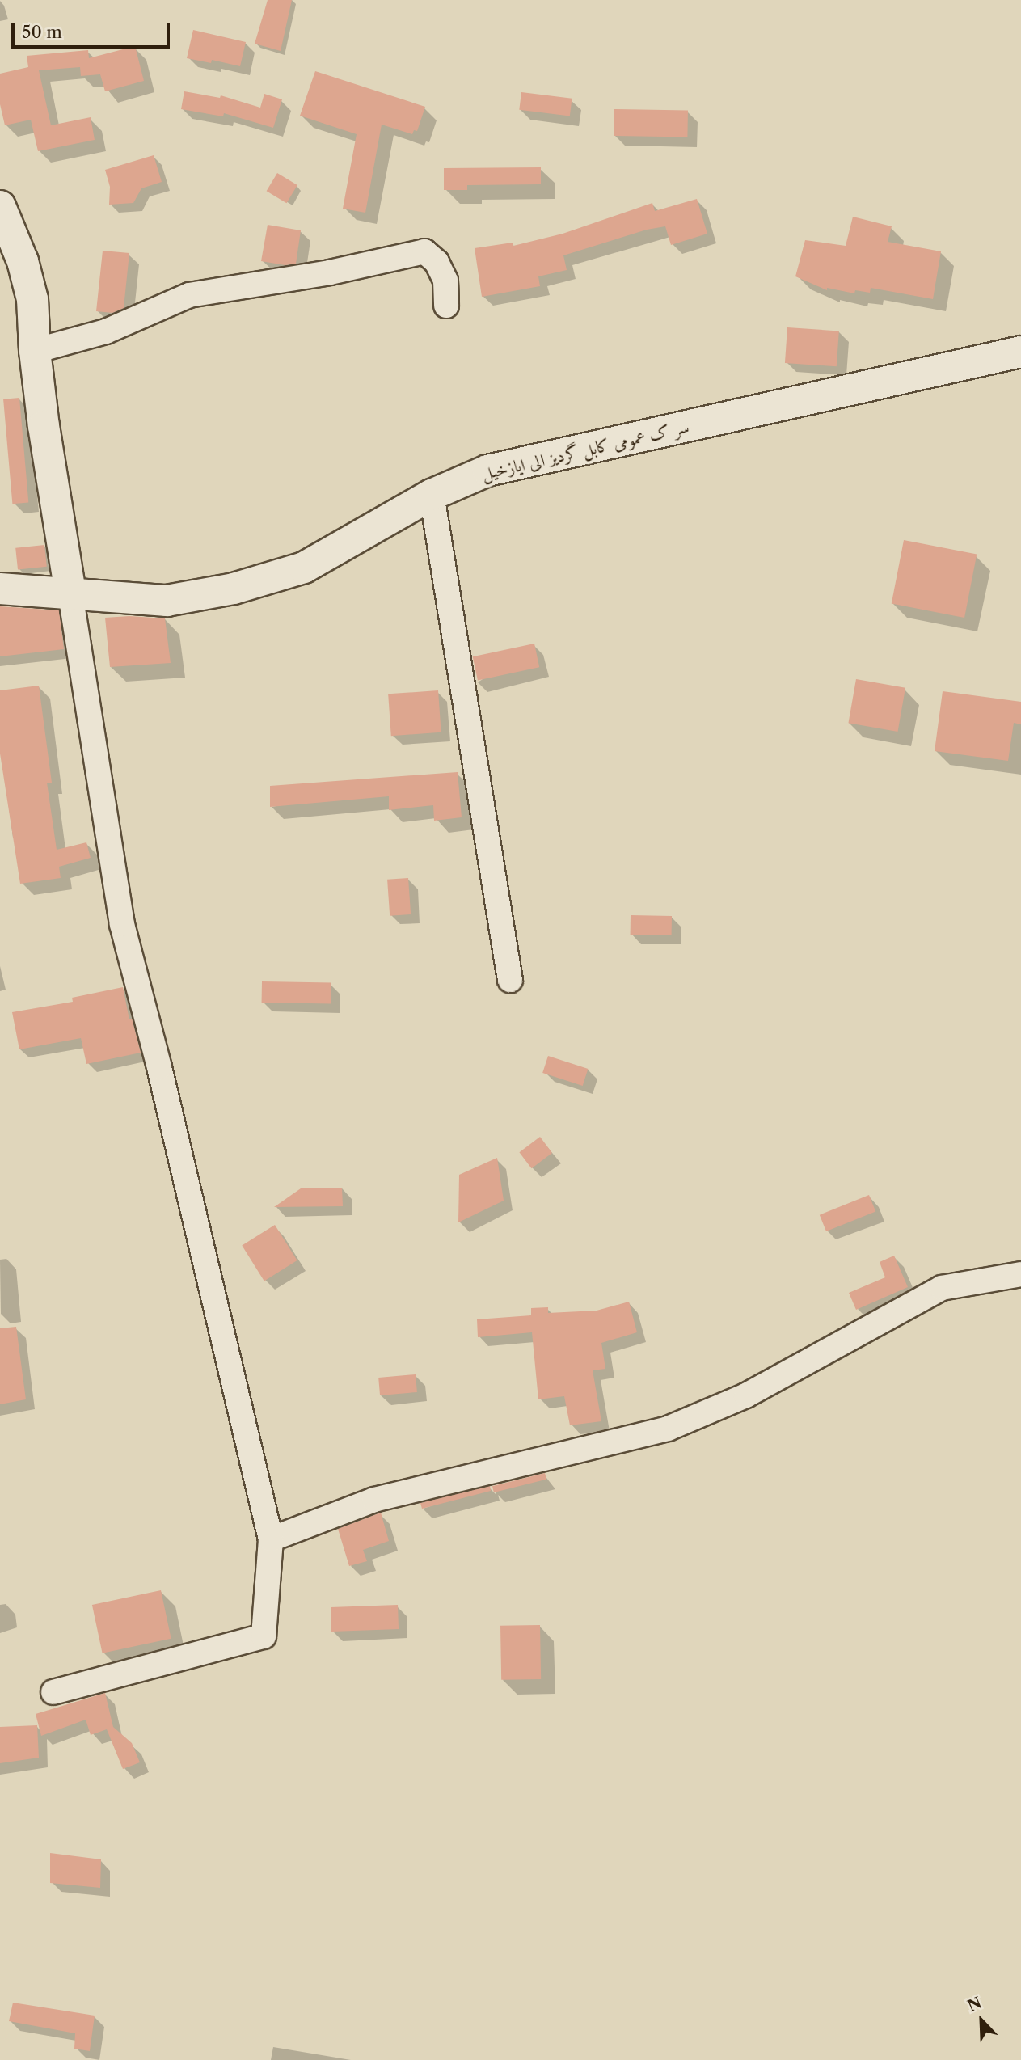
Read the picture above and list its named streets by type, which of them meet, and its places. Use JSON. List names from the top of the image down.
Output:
{
  "streets": {
    "main road": ["سر ک عمومی کابل گردیز الی ایازخیل"]
  },
  "scale_bar": "50 m",
  "north": "top left"
}
